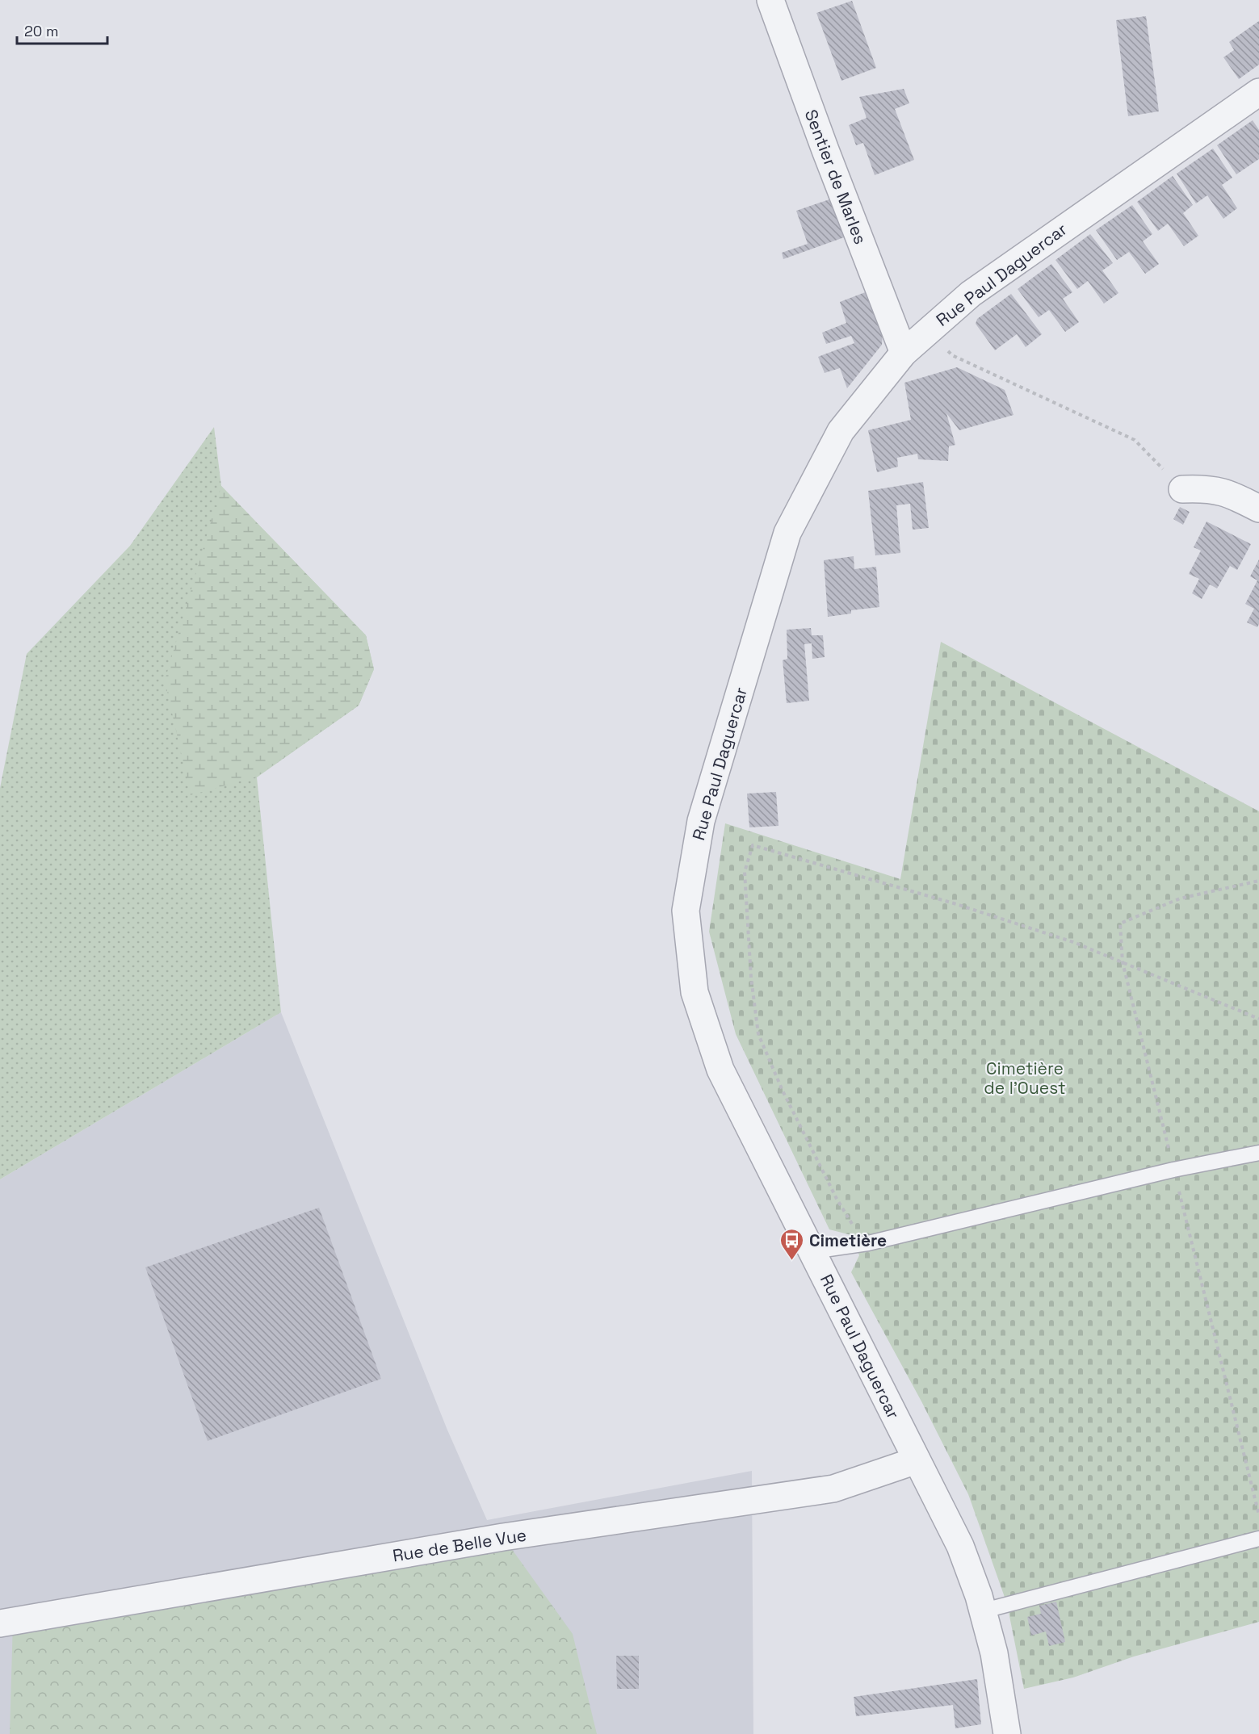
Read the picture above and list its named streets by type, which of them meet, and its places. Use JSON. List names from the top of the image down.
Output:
{
  "streets": {
    "street": ["Sentier de Marles", "Rue Paul Daguercar", "Rue de Belle Vue"]
  },
  "crossings": [
    ["Sentier de Marles", "Rue Paul Daguercar"],
    ["Rue Paul Daguercar", "Rue de Belle Vue"]
  ],
  "parks": ["Cimetière de l'Ouest"],
  "places": {
    "bus stop": ["Cimetière"]
  },
  "scale_bar": "20 m"
}
